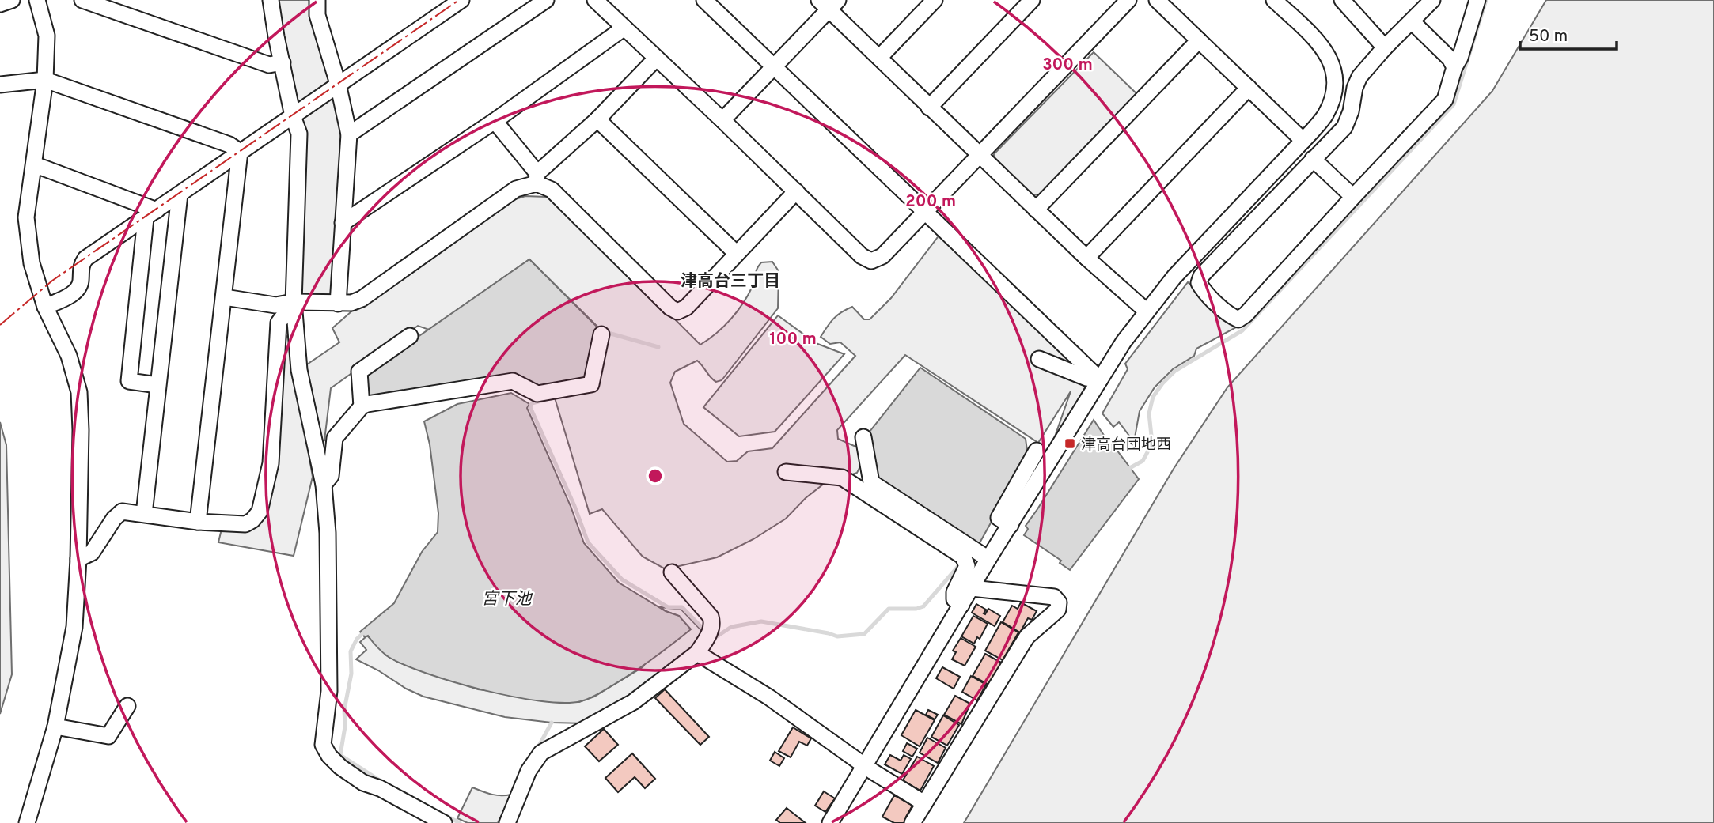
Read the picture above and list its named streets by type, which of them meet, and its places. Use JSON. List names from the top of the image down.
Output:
{
  "districts": ["津高台三丁目"],
  "water": ["宮下池"],
  "places": {
    "transit": ["津高台団地西"]
  },
  "scale_bar": "50 m",
  "rings": ["300 m", "200 m", "100 m"]
}
